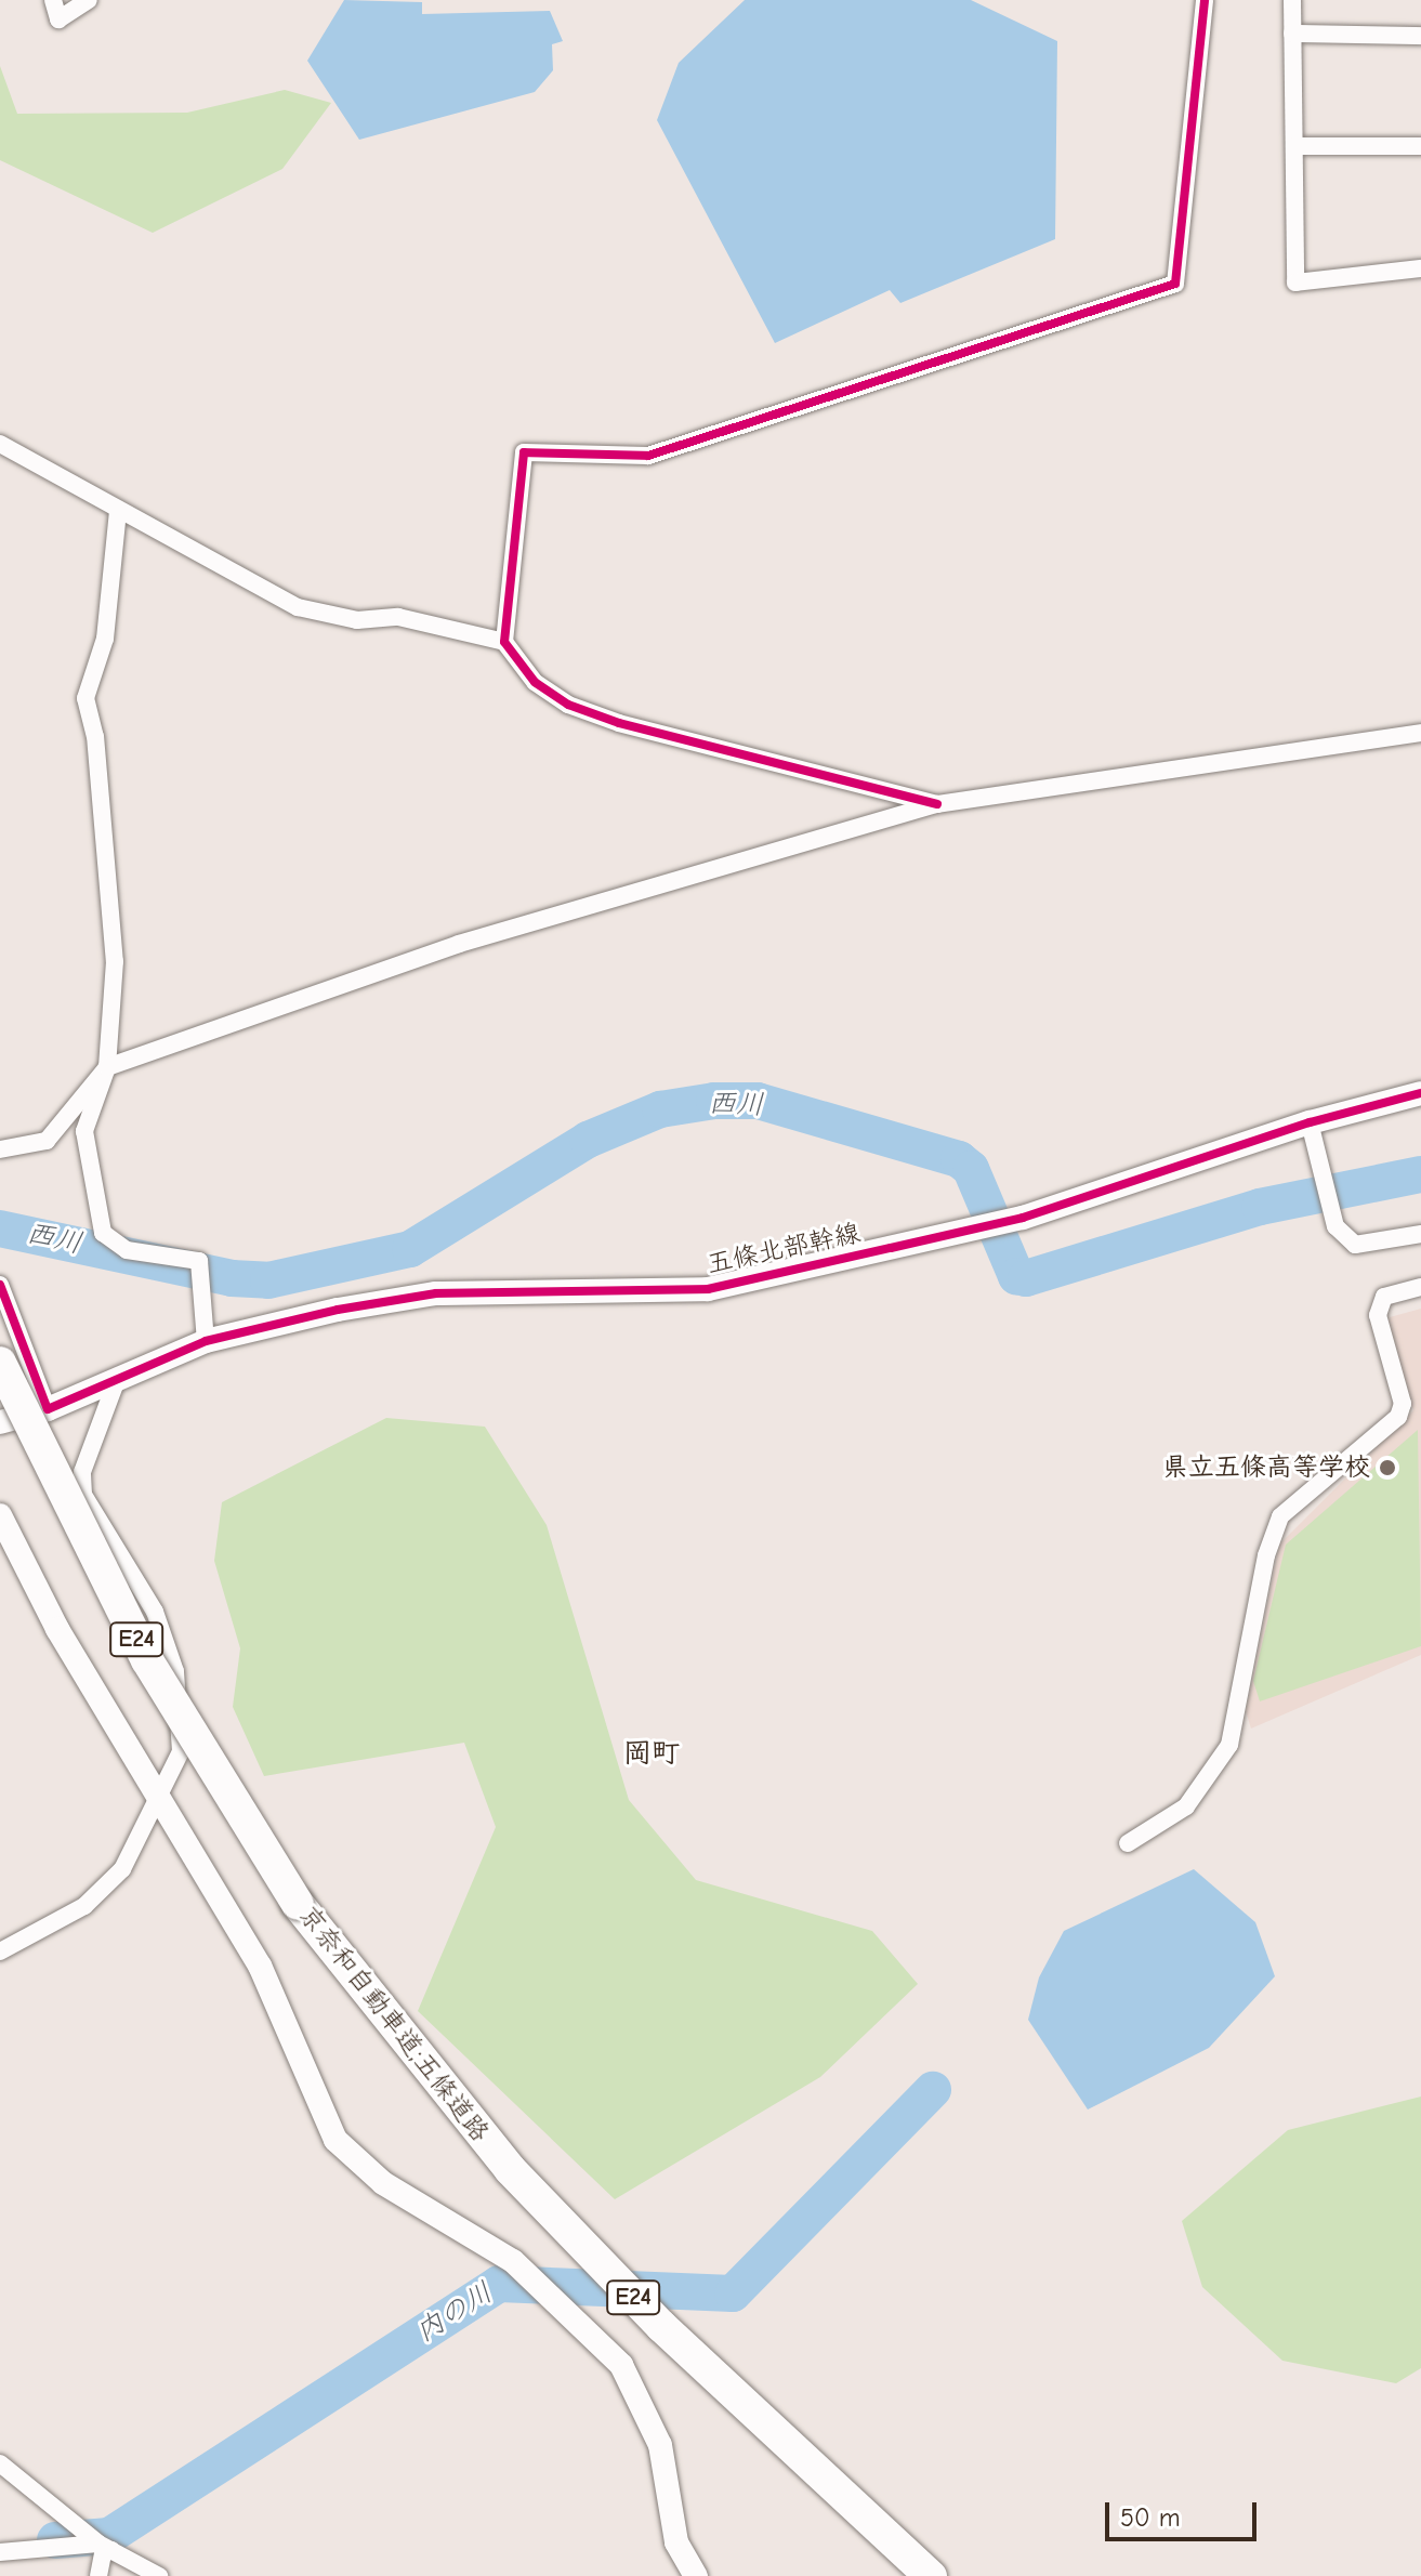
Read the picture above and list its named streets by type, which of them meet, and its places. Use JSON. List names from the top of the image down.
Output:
{
  "streets": {
    "highway": ["E24", "京奈和自動車道;五條道路"],
    "street": ["五條北部幹線"]
  },
  "districts": ["岡町"],
  "water": ["西川", "内の川"],
  "places": ["県立五條高等学校"],
  "scale_bar": "50 m"
}
